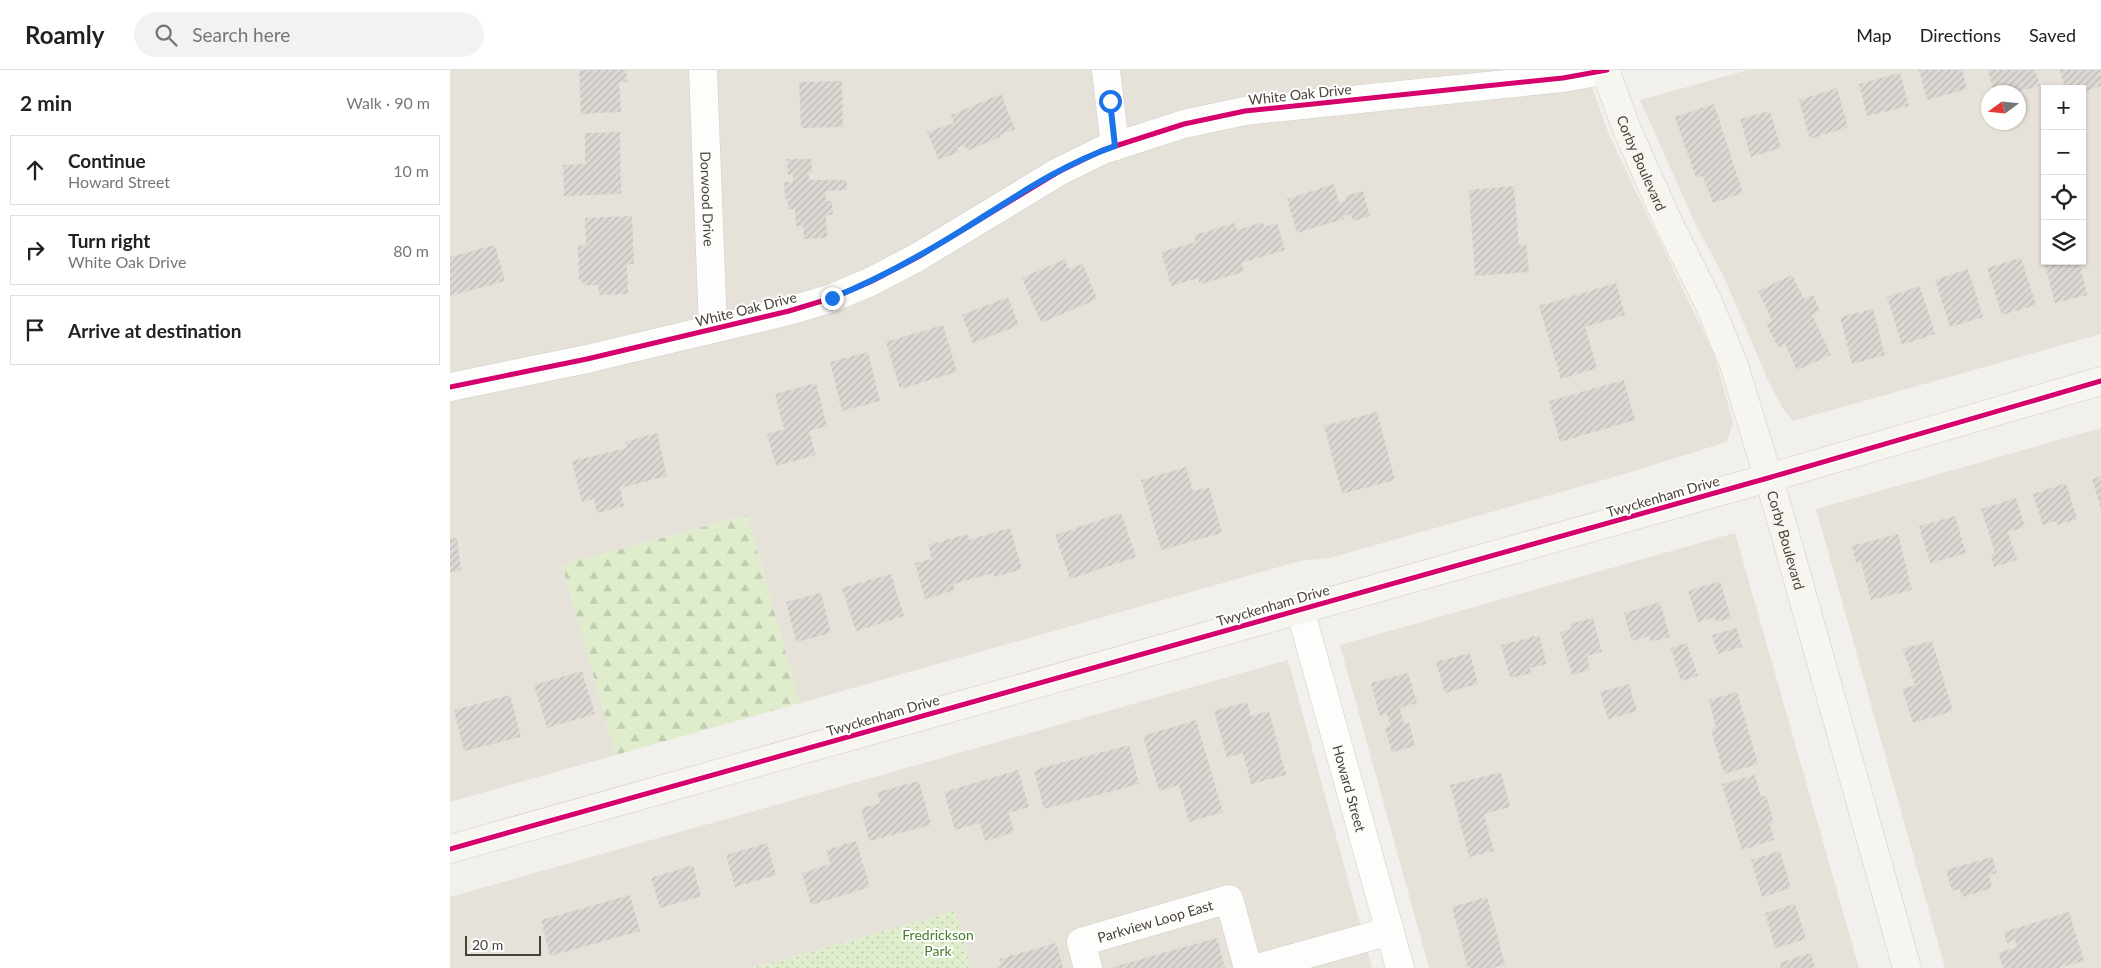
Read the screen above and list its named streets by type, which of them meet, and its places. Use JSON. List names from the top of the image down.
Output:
{
  "streets": {
    "street": [
      "White Oak Drive",
      "Corby Boulevard",
      "Dorwood Drive",
      "Twyckenham Drive",
      "Howard Street",
      "Parkview Loop East"
    ]
  },
  "crossings": [
    ["White Oak Drive", "Corby Boulevard"],
    ["White Oak Drive", "Dorwood Drive"],
    ["Corby Boulevard", "Twyckenham Drive"],
    ["Twyckenham Drive", "Howard Street"]
  ],
  "parks": ["Fredrickson Park"],
  "scale_bar": "20 m",
  "north": "left",
  "page": {
    "header": "Roamly",
    "search": "Search here",
    "nav": ["Map", "Directions", "Saved"],
    "heading": ["2 min", "Walk · 90 m"],
    "map_buttons": ["+", "−"],
    "list": [
      ["Continue", "Howard Street", "10 m"],
      ["Turn right", "White Oak Drive", "80 m"],
      "Arrive at destination"
    ],
    "scale": "20 m"
  }
}
